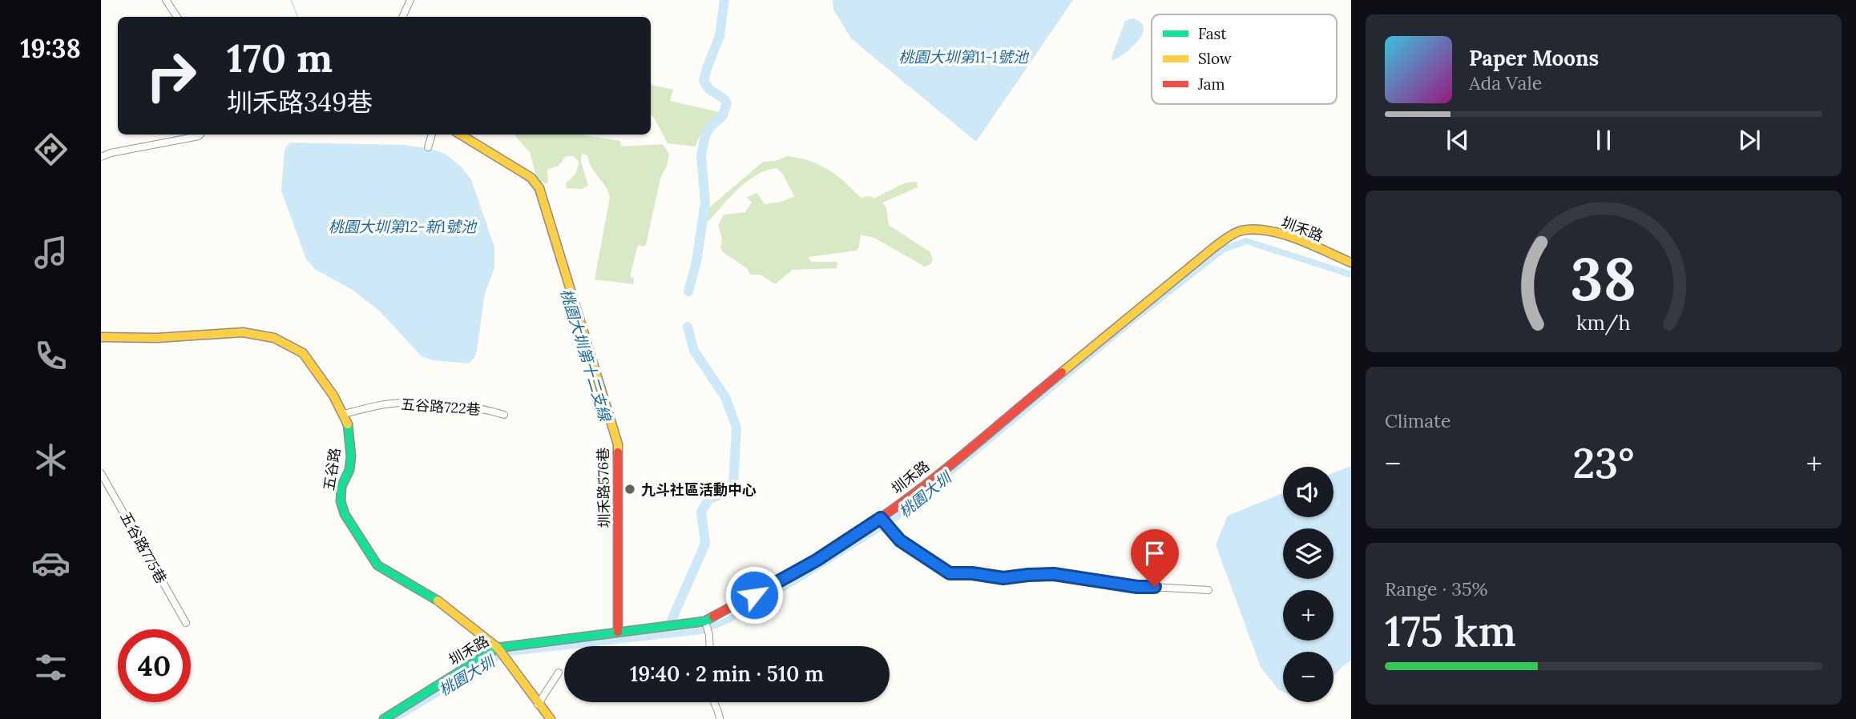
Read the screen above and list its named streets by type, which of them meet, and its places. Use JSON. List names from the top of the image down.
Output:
{
  "streets": {
    "street": [
      "圳禾路",
      "五谷路722巷",
      "五谷路",
      "圳禾路576巷",
      "五谷路775巷"
    ]
  },
  "crossings": [
    ["圳禾路", "五谷路"],
    ["圳禾路", "圳禾路576巷"],
    ["五谷路722巷", "五谷路"]
  ],
  "water": [
    "桃園大圳第11-1號池",
    "桃園大圳第12-新1號池",
    "桃園大圳第十二支線",
    "桃園大圳"
  ],
  "places": ["九斗社區活動中心"],
  "legend": ["Fast", "Slow", "Jam"],
  "page": {
    "tabs": "19:38",
    "turn": ["170 m", "圳禾路349巷"],
    "song": ["Paper Moons", "Ada Vale"],
    "tile": [
      "Climate",
      ["Range · 35%", "175 km"]
    ],
    "heat": ["−", "23°", "+"],
    "map_buttons": ["+", "−"],
    "limit": "40",
    "trip": "19:40 · 2 min · 510 m",
    "gauge": ["38", "km/h"]
  }
}
